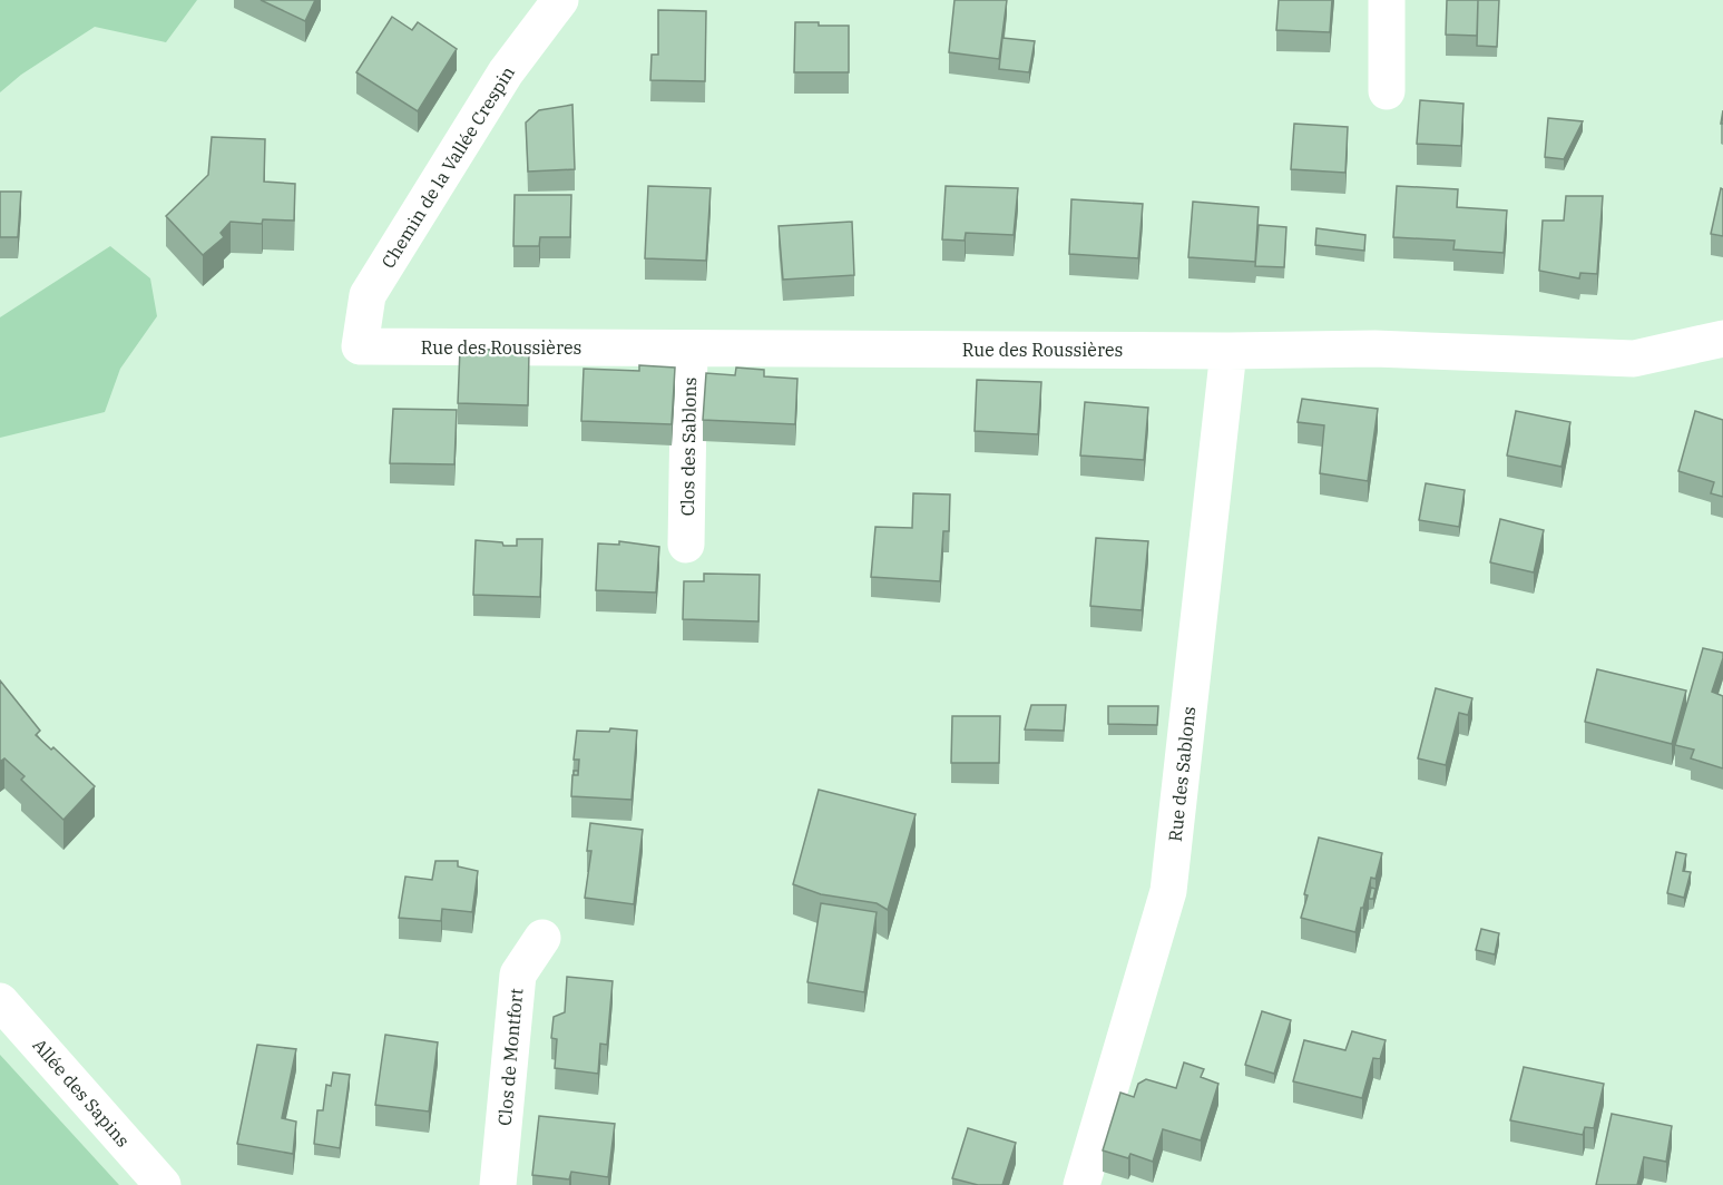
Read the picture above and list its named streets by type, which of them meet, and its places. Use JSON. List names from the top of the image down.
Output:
{
  "streets": {
    "street": [
      "Chemin de la Vallée Crespin",
      "Rue des Roussières",
      "Clos des Sablons",
      "Rue des Sablons",
      "Clos de Montfort",
      "Allée des Sapins"
    ]
  },
  "crossings": [
    ["Chemin de la Vallée Crespin", "Rue des Roussières"],
    ["Rue des Roussières", "Clos des Sablons"],
    ["Rue des Roussières", "Rue des Sablons"]
  ]
}
